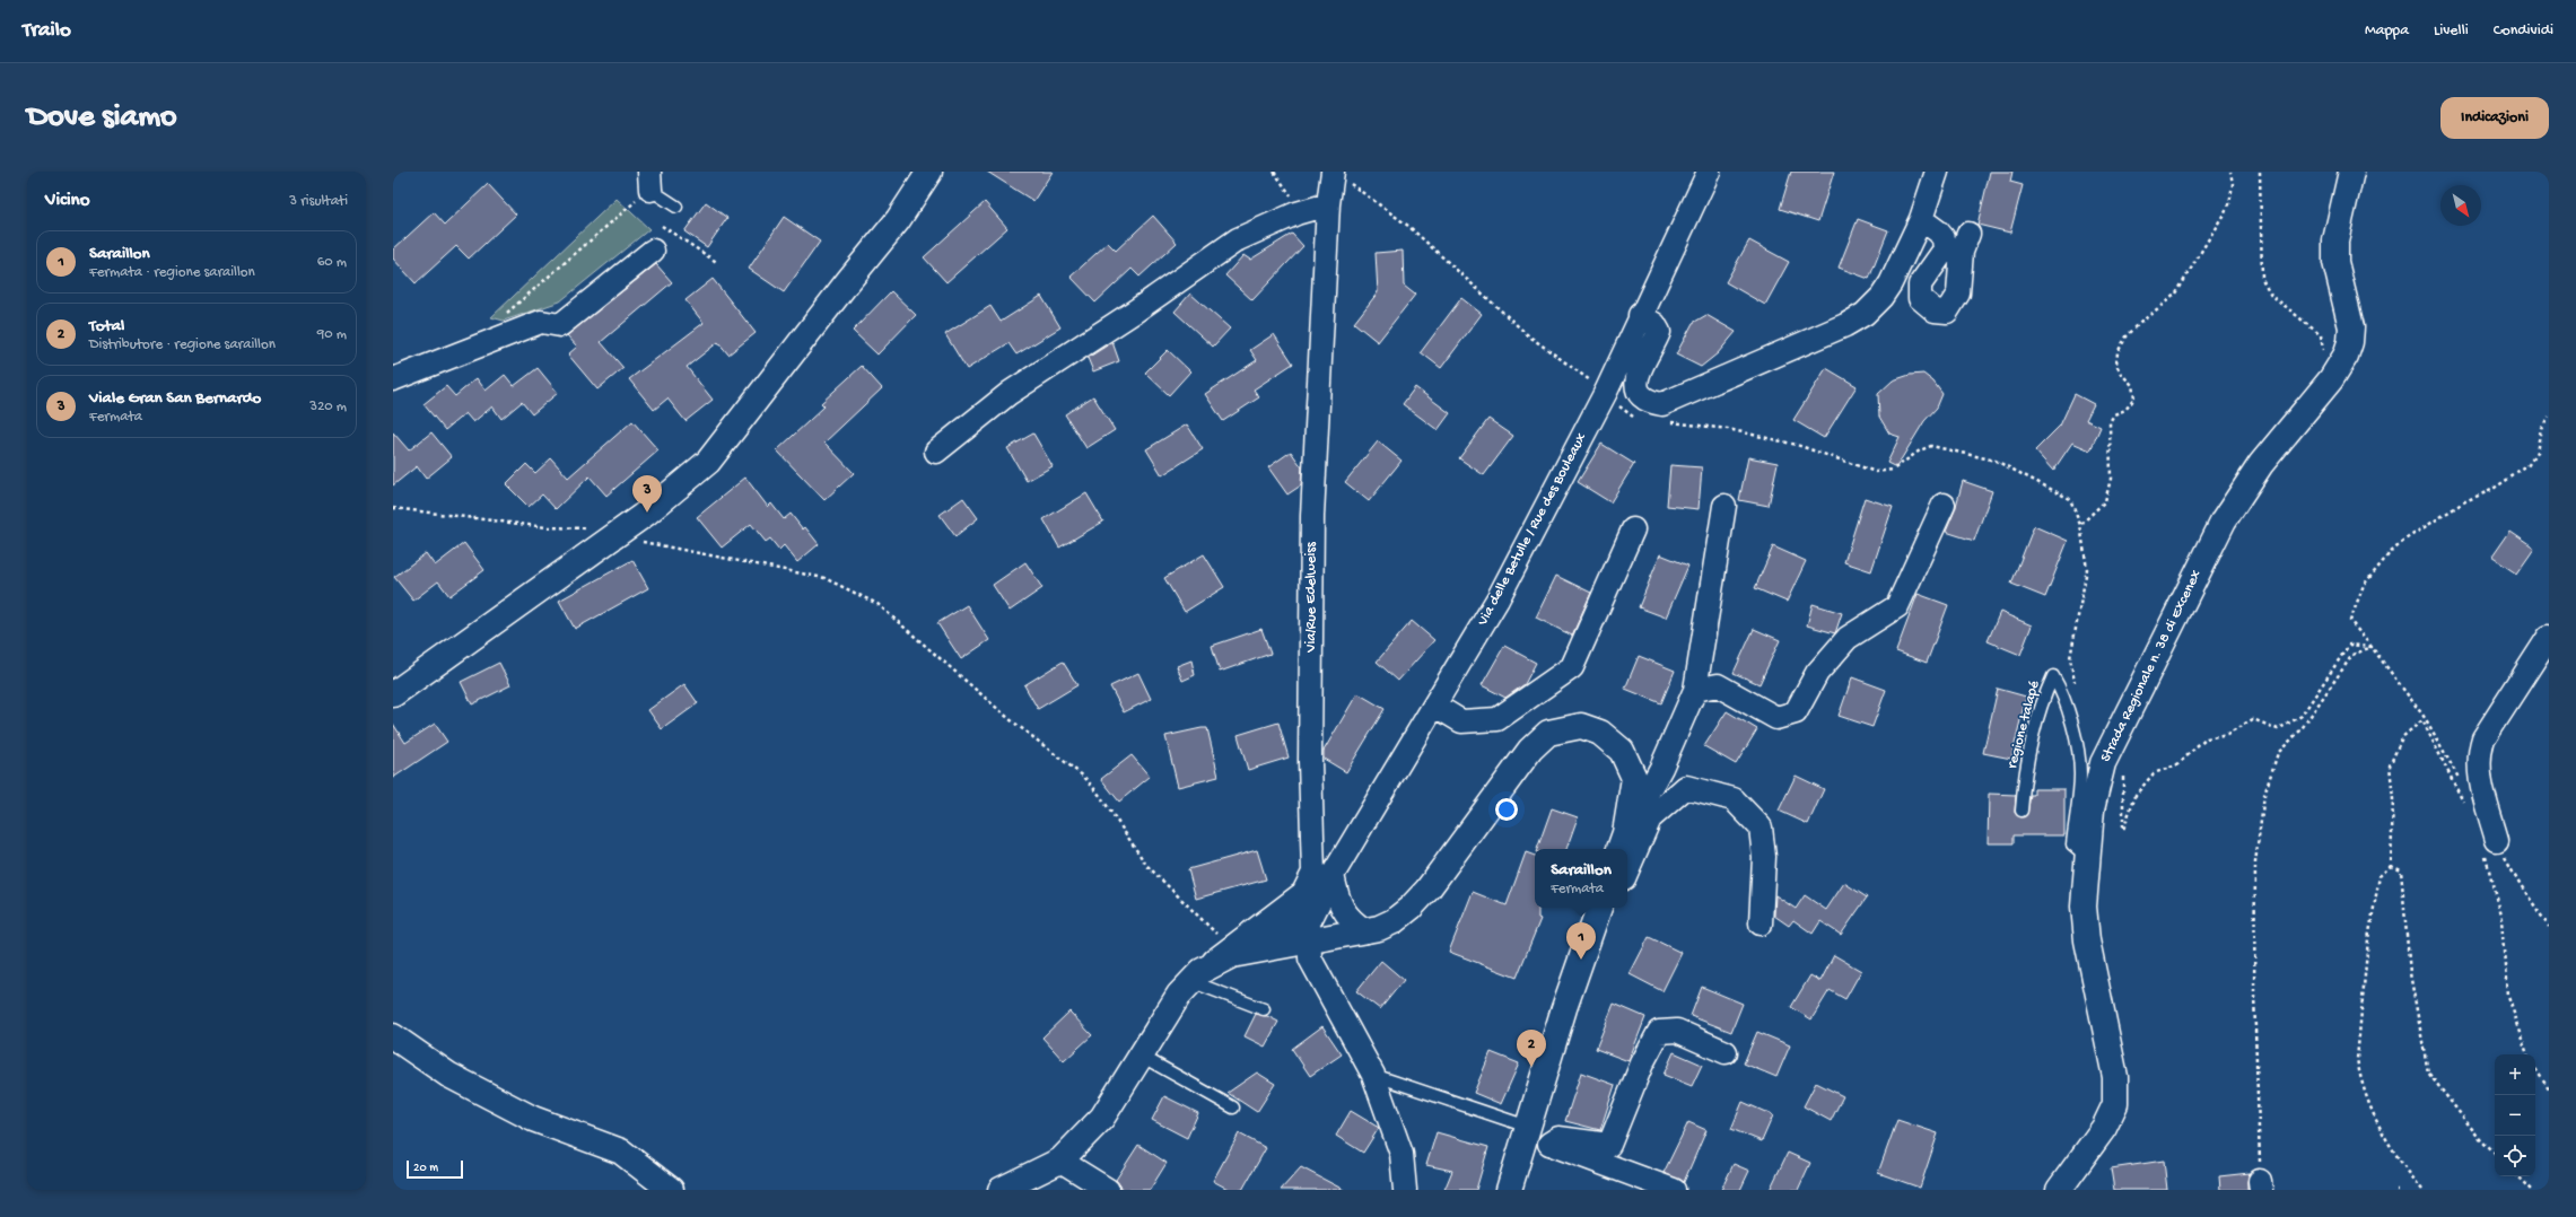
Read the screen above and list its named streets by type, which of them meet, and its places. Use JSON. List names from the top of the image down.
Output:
{
  "streets": {
    "main road": ["Strada Regionale n. 38 di Excenex"],
    "street": ["Via delle Betulle / Rue des Bouleaux", "Via/Rue Edelweiss"],
    "lane": ["regione talapé"]
  },
  "crossings": [
    ["Strada Regionale n. 38 di Excenex", "regione talapé"]
  ],
  "scale_bar": "20 m",
  "north": "bottom right",
  "page": {
    "header": "Trailo",
    "nav": ["Mappa", "Livelli", "Condividi"],
    "buttons": "Indicazioni",
    "title": "Dove siamo",
    "heading": ["Vicino", "3 risultati"],
    "list": [
      {
        "mark": "1",
        "name": "Saraillon",
        "note": "Fermata · regione saraillon",
        "value": "60 m"
      },
      {
        "mark": "2",
        "name": "Total",
        "note": "Distributore · regione saraillon",
        "value": "90 m"
      },
      {
        "mark": "3",
        "name": "Viale Gran San Bernardo",
        "note": "Fermata",
        "value": "320 m"
      }
    ],
    "pins": ["3", "1", "2"],
    "popup": ["Saraillon", "Fermata"],
    "map_buttons": ["+", "−"],
    "scale": "20 m"
  }
}
